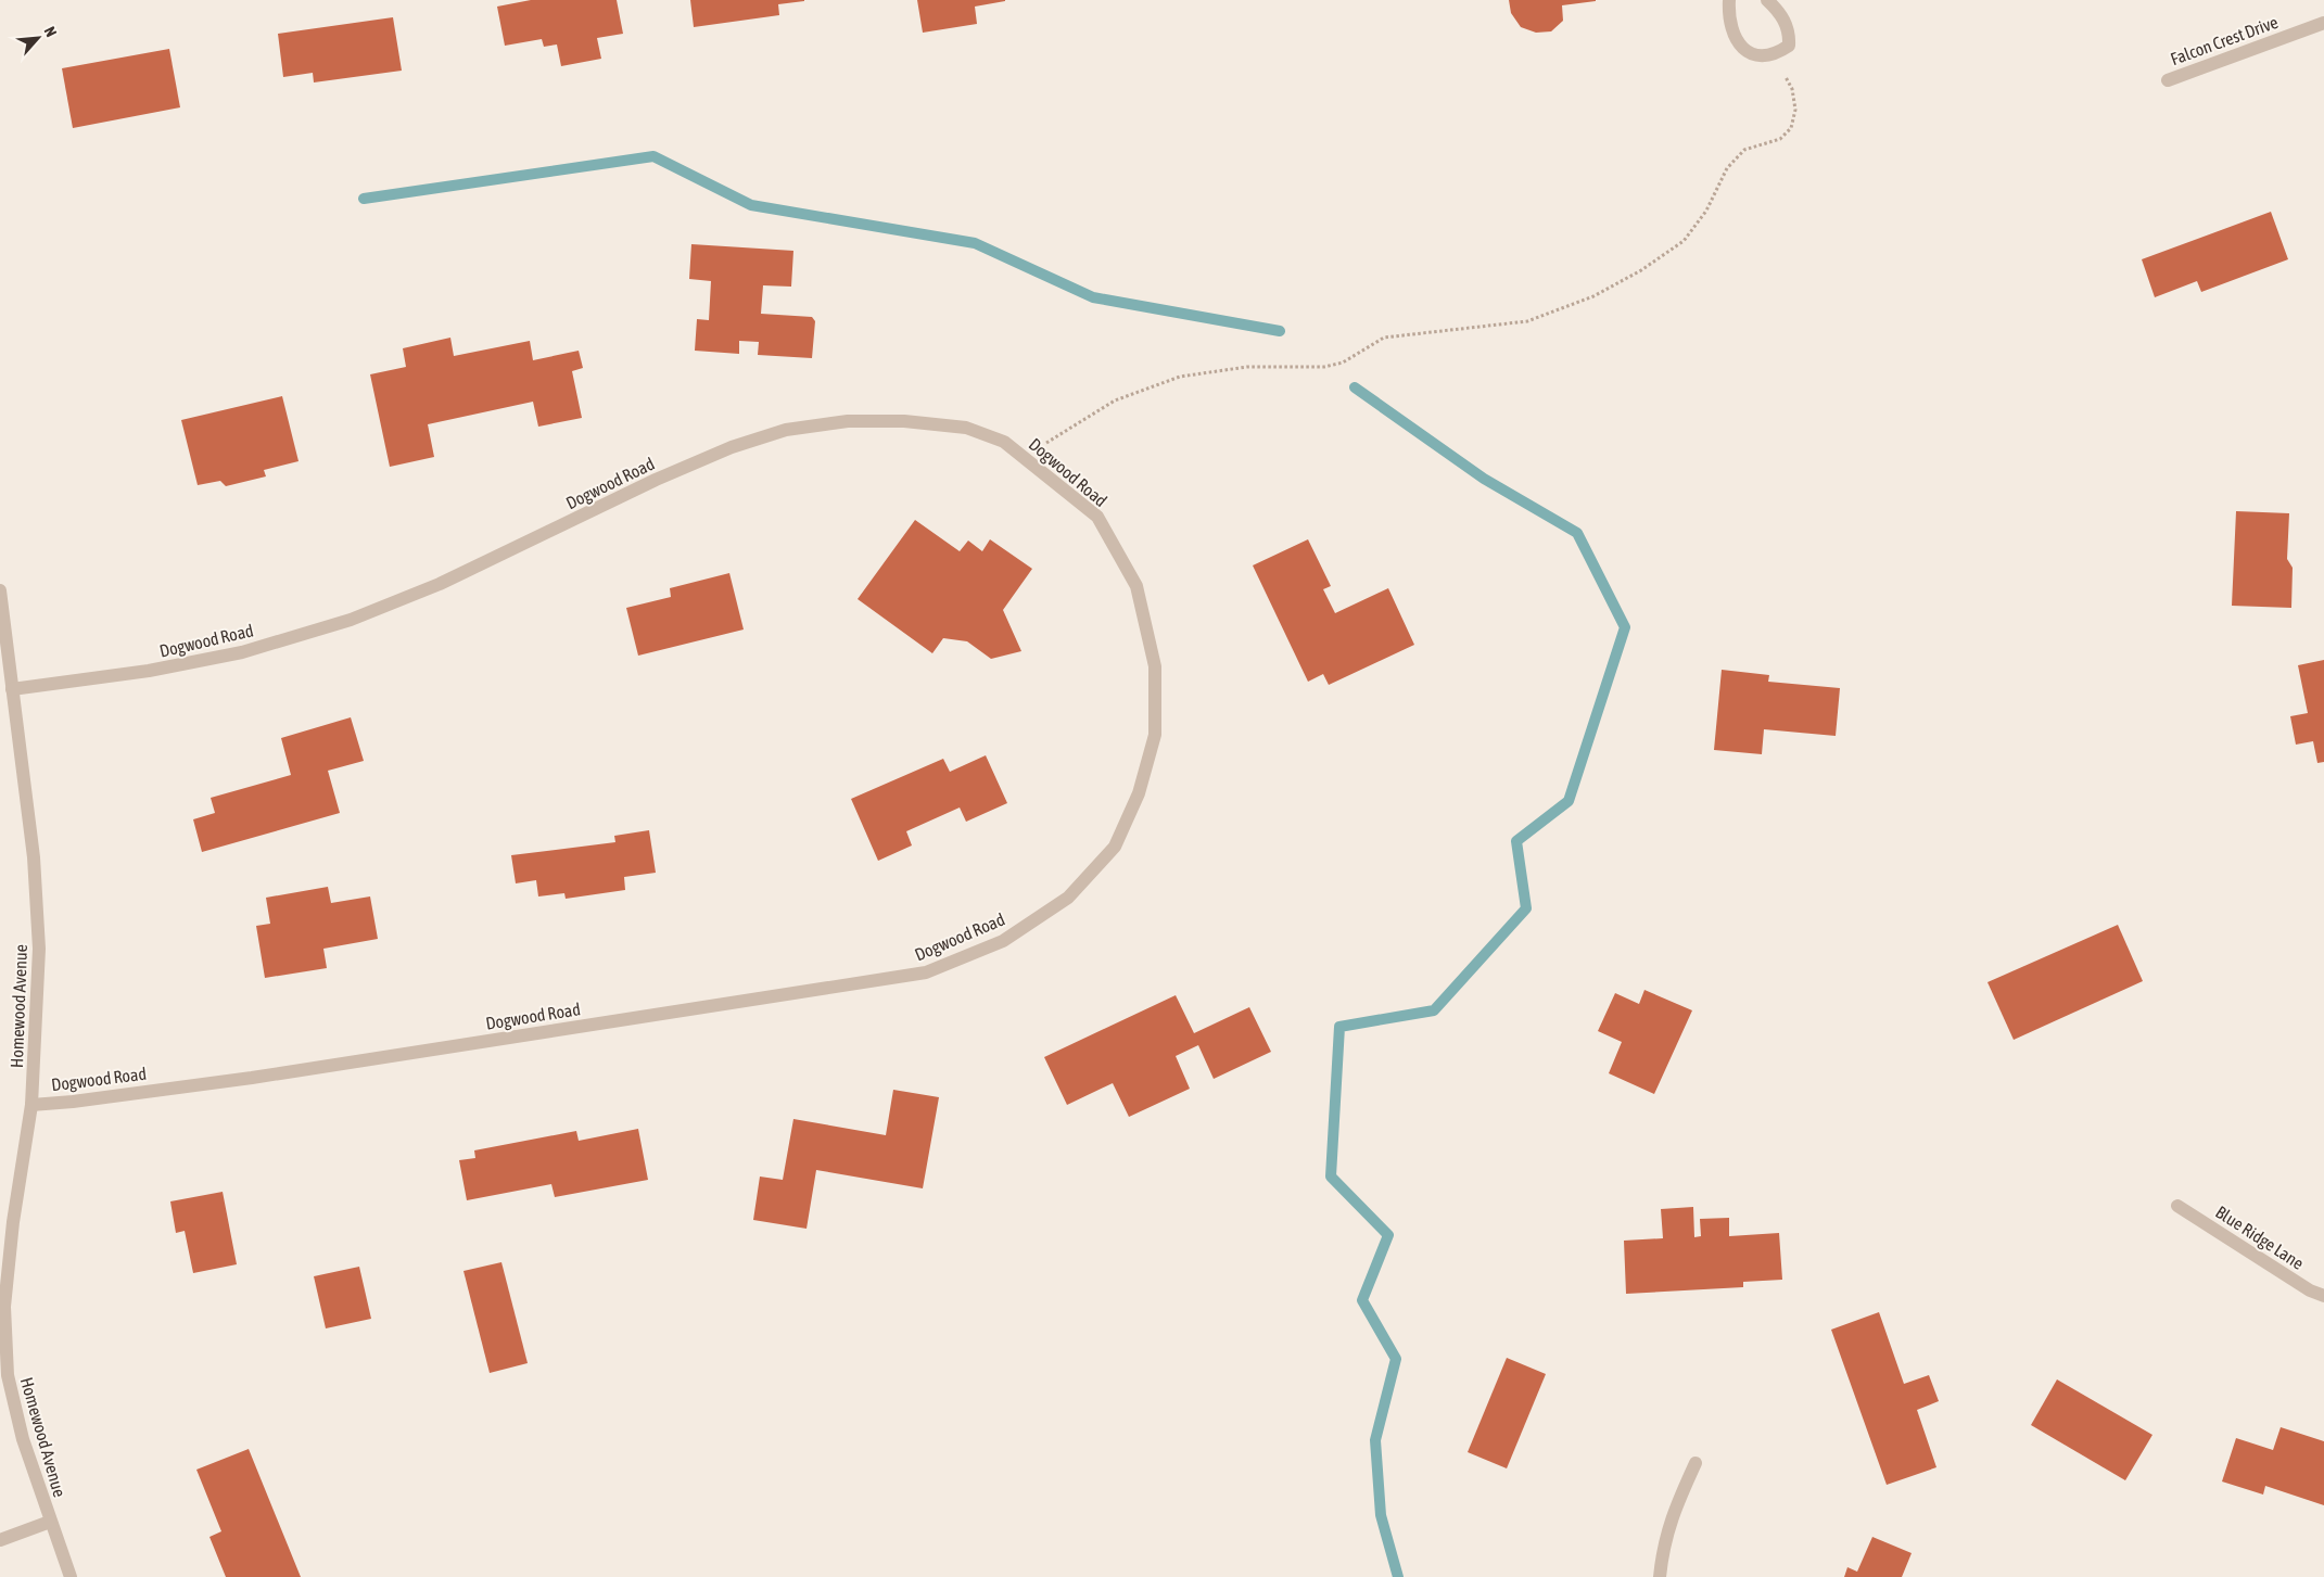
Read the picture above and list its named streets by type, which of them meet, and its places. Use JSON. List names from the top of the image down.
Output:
{
  "streets": {
    "street": [
      "Falcon Crest Drive",
      "Dogwood Road",
      "Homewood Avenue",
      "Blue Ridge Lane"
    ]
  },
  "crossings": [
    ["Dogwood Road", "Homewood Avenue"]
  ],
  "north": "top right"
}
